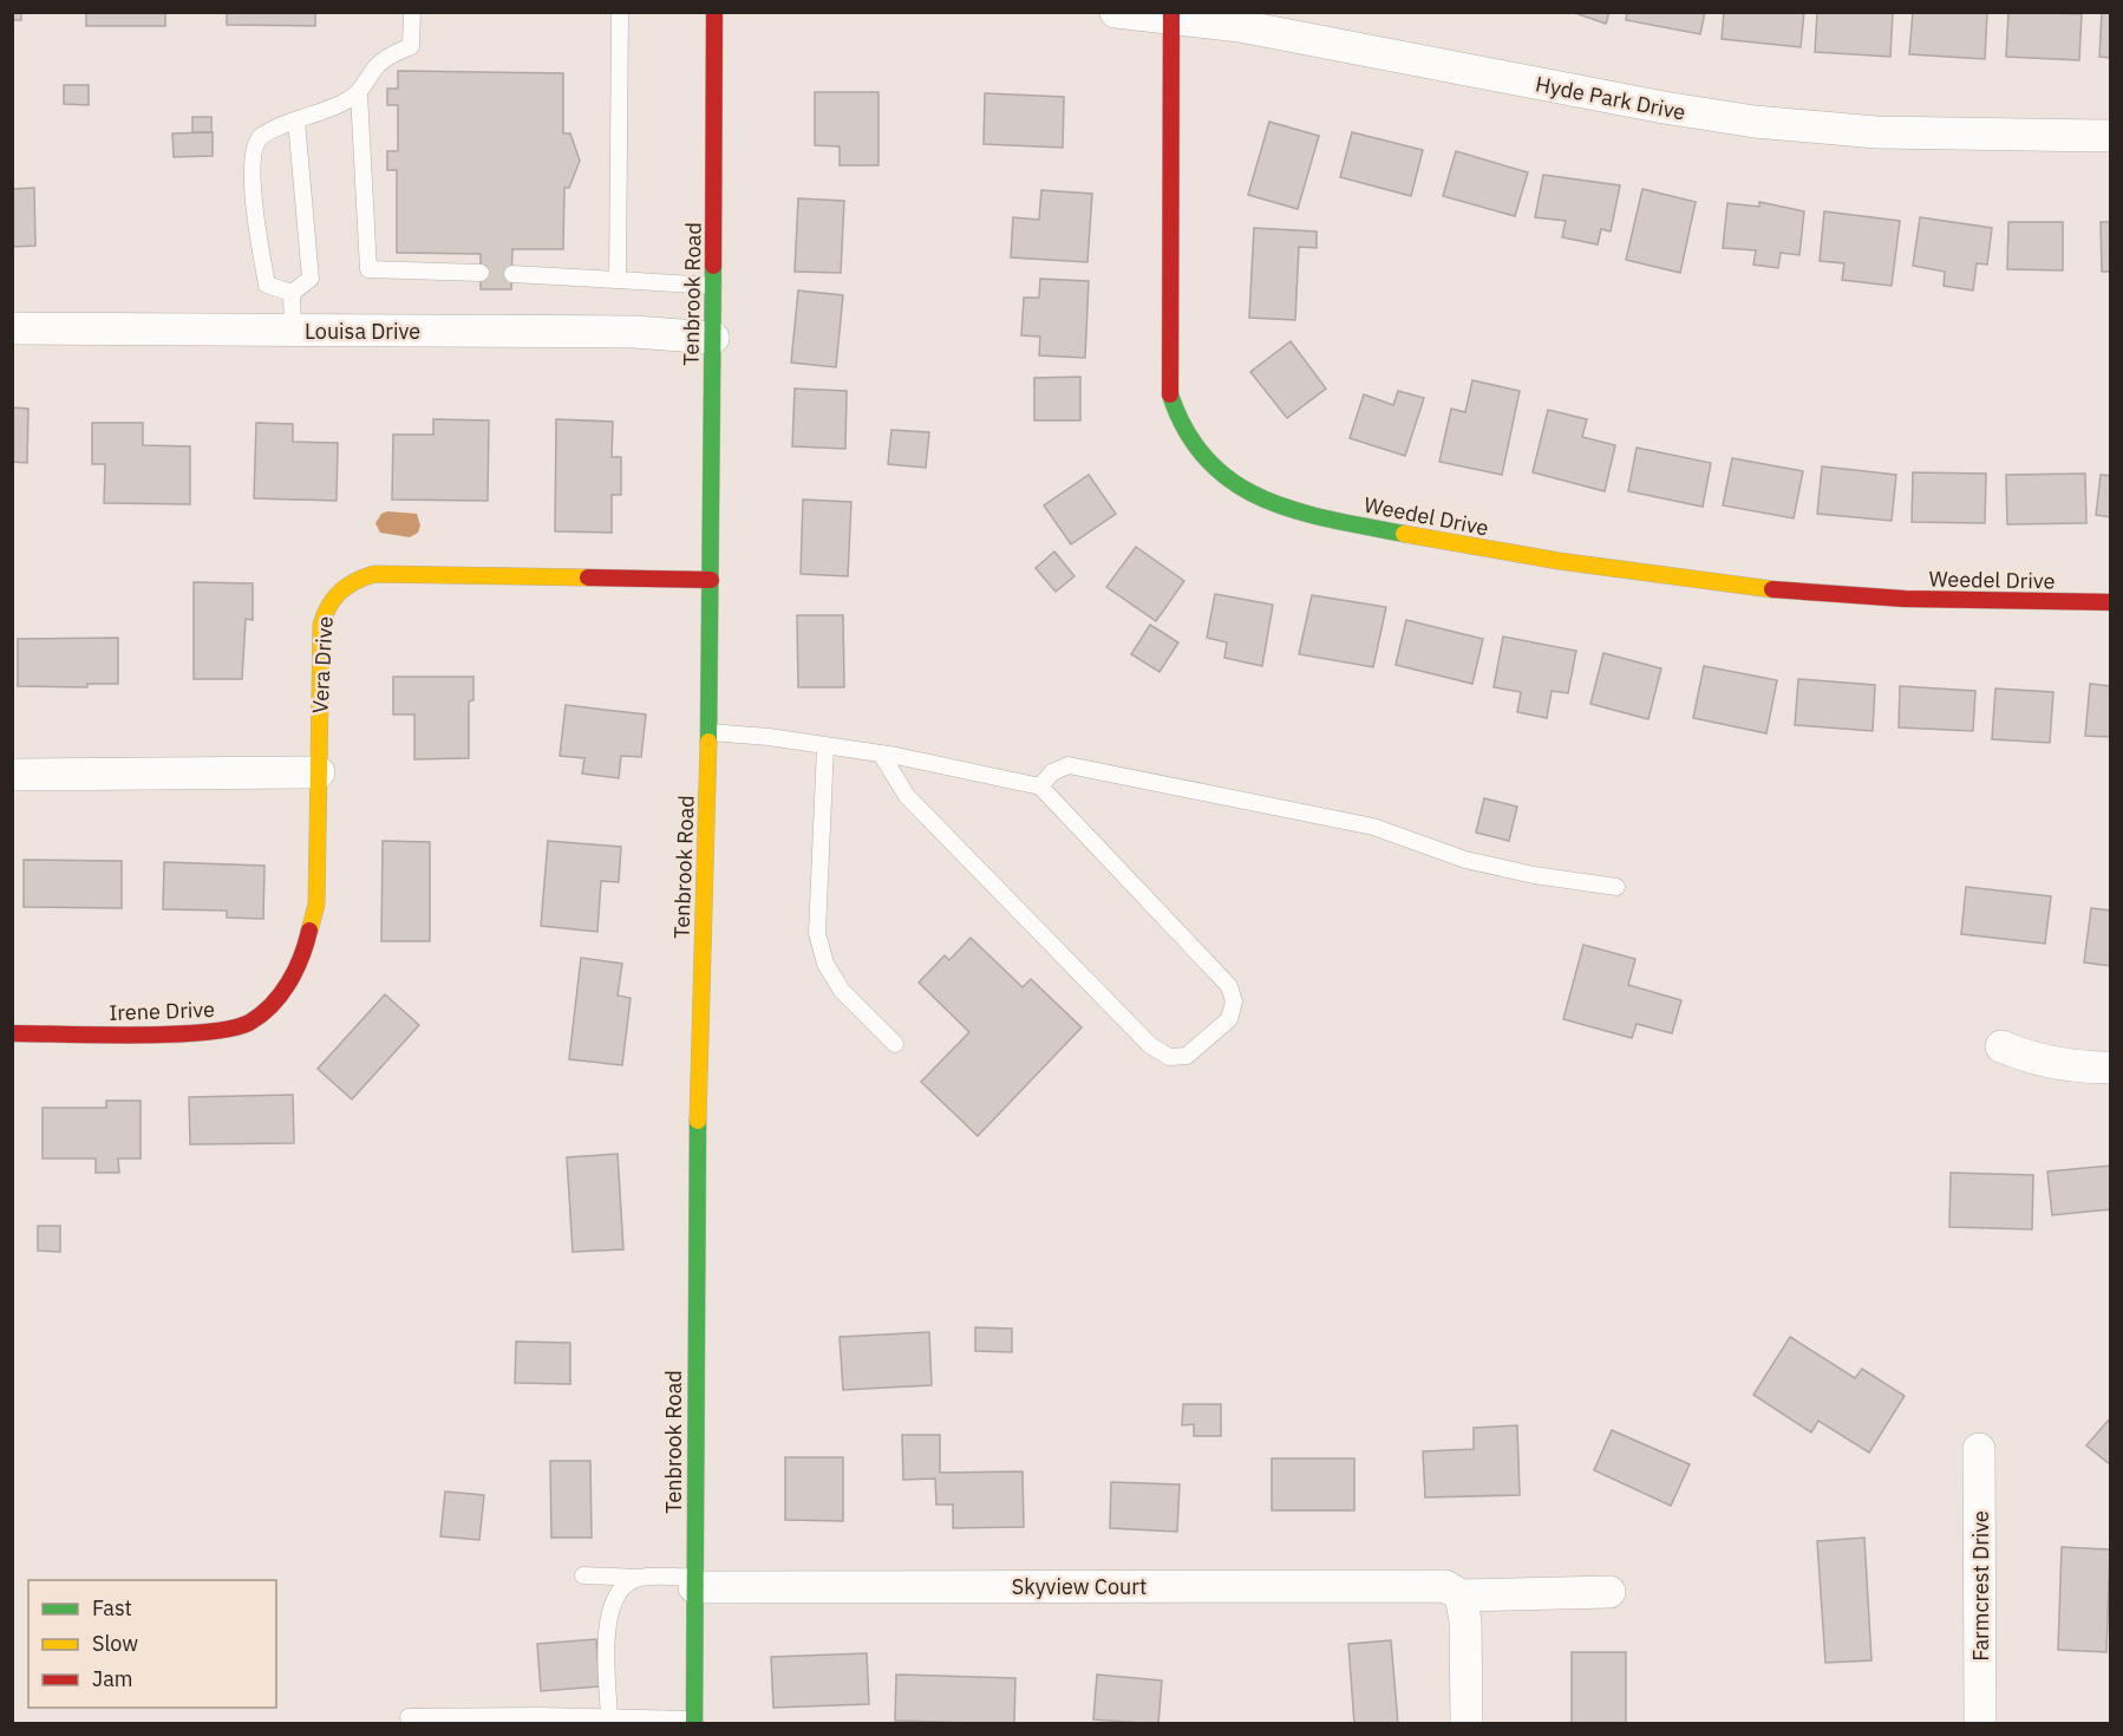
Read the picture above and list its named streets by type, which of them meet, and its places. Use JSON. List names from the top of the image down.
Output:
{
  "streets": {
    "street": [
      "Hyde Park Drive",
      "Tenbrook Road",
      "Louisa Drive",
      "Weedel Drive",
      "Vera Drive",
      "Irene Drive",
      "Skyview Court",
      "Farmcrest Drive"
    ]
  },
  "crossings": [
    ["Hyde Park Drive", "Weedel Drive"],
    ["Tenbrook Road", "Louisa Drive"],
    ["Tenbrook Road", "Vera Drive"],
    ["Tenbrook Road", "Skyview Court"],
    ["Vera Drive", "Irene Drive"]
  ],
  "legend": ["Fast", "Slow", "Jam"]
}
